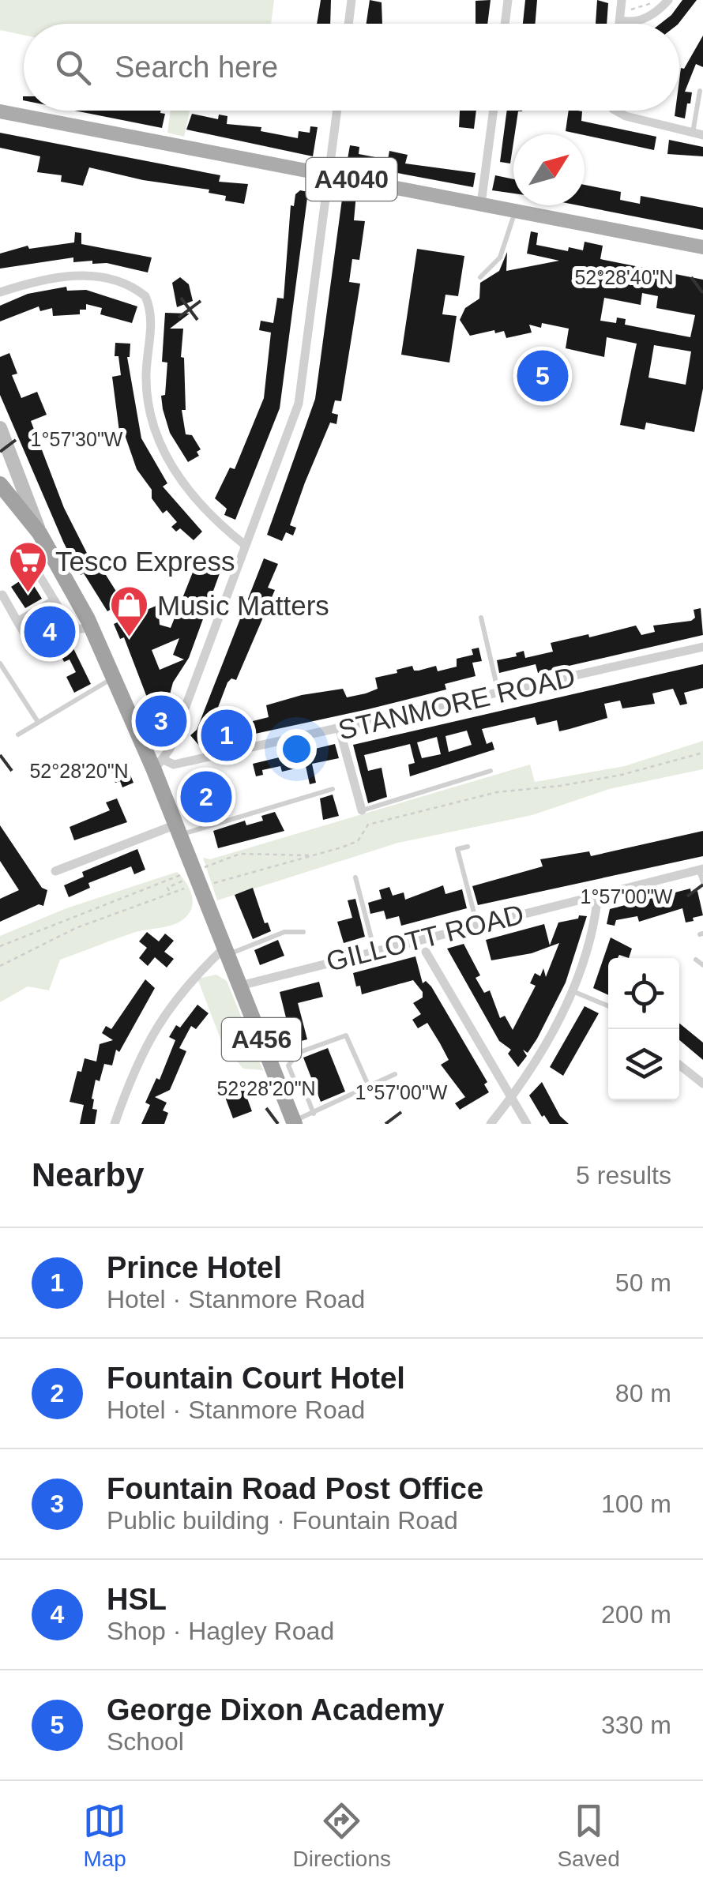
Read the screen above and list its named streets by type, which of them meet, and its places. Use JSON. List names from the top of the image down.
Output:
{
  "streets": {
    "highway": ["A456"],
    "main road": ["A4040"],
    "street": ["STANMORE ROAD", "GILLOTT ROAD"]
  },
  "crossings": [
    ["STANMORE ROAD", "A456"],
    ["GILLOTT ROAD", "A456"]
  ],
  "places": {
    "supermarket": ["Tesco Express"],
    "shop": ["Music Matters"]
  },
  "north": "top right",
  "page": {
    "search": "Search here",
    "pins": [
      "5",
      "4",
      "3",
      "1",
      "2"
    ],
    "heading": ["Nearby", "5 results"],
    "list": [
      {
        "mark": "1",
        "name": "Prince Hotel",
        "note": "Hotel · Stanmore Road",
        "value": "50 m"
      },
      {
        "mark": "2",
        "name": "Fountain Court Hotel",
        "note": "Hotel · Stanmore Road",
        "value": "80 m"
      },
      {
        "mark": "3",
        "name": "Fountain Road Post Office",
        "note": "Public building · Fountain Road",
        "value": "100 m"
      },
      {
        "mark": "4",
        "name": "HSL",
        "note": "Shop · Hagley Road",
        "value": "200 m"
      },
      {
        "mark": "5",
        "name": "George Dixon Academy",
        "note": "School",
        "value": "330 m"
      }
    ],
    "nav": ["Map", "Directions", "Saved"]
  },
  "coordinates": [
    "52°28'40\"N",
    "1°57'30\"W",
    "52°28'20\"N",
    "1°57'00\"W"
  ]
}
